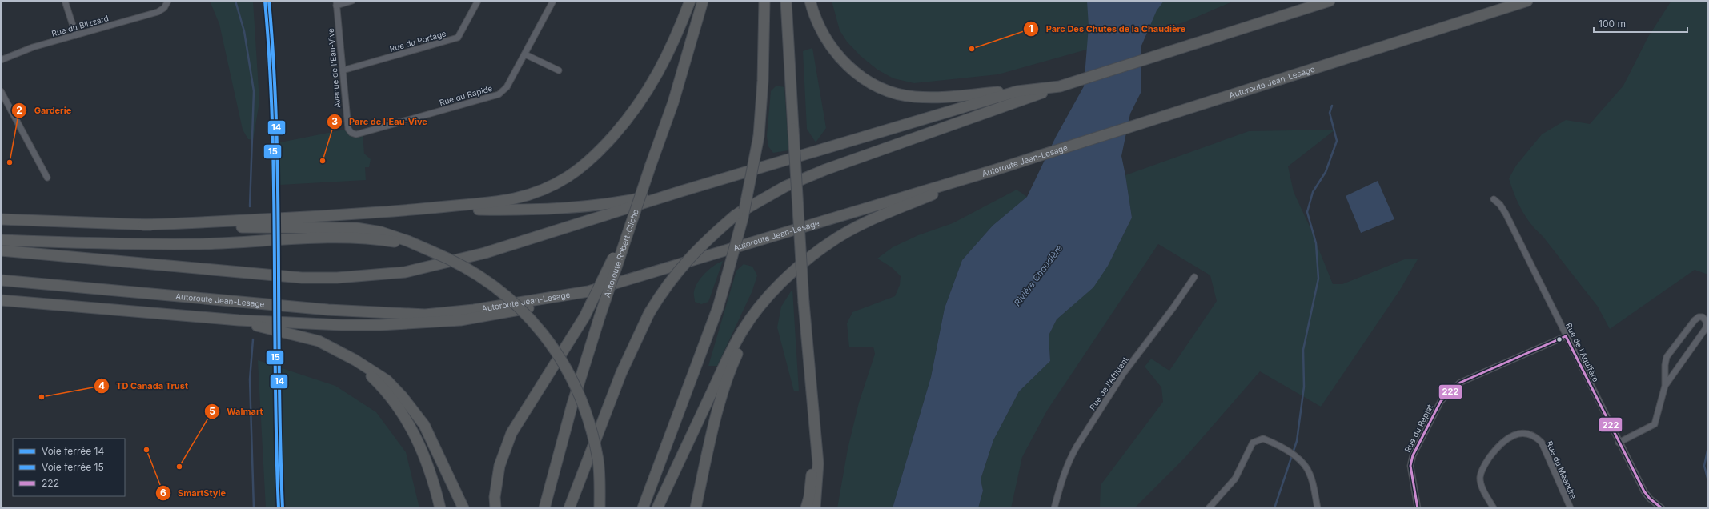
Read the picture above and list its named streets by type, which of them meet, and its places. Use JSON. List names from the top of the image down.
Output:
{
  "streets": {
    "highway": ["Autoroute Jean-Lesage", "Autoroute Robert-Cliche"],
    "street": [
      "Rue du Blizzard",
      "Rue du Portage",
      "Avenue de l'Eau-Vive",
      "Rue du Rapide",
      "Rue de l'Aquifère",
      "Rue de l'Affluent",
      "Rue du Replat",
      "Rue du Mèandre"
    ]
  },
  "crossings": [
    ["Rue du Portage", "Avenue de l'Eau-Vive"],
    ["Avenue de l'Eau-Vive", "Rue du Rapide"],
    ["Rue de l'Aquifère", "Rue du Replat"]
  ],
  "water": ["Rivière Chaudière"],
  "places": [
    "Parc Des Chutes de la Chaudière",
    "Parc de l'Eau-Vive",
    "Garderie",
    "TD Canada Trust",
    "SmartStyle",
    "Walmart"
  ],
  "lines": ["rail line 14", "rail line 15", "transit line 222"],
  "legend": ["Voie ferrée 14", "Voie ferrée 15", "222"],
  "scale_bar": "100 m"
}
